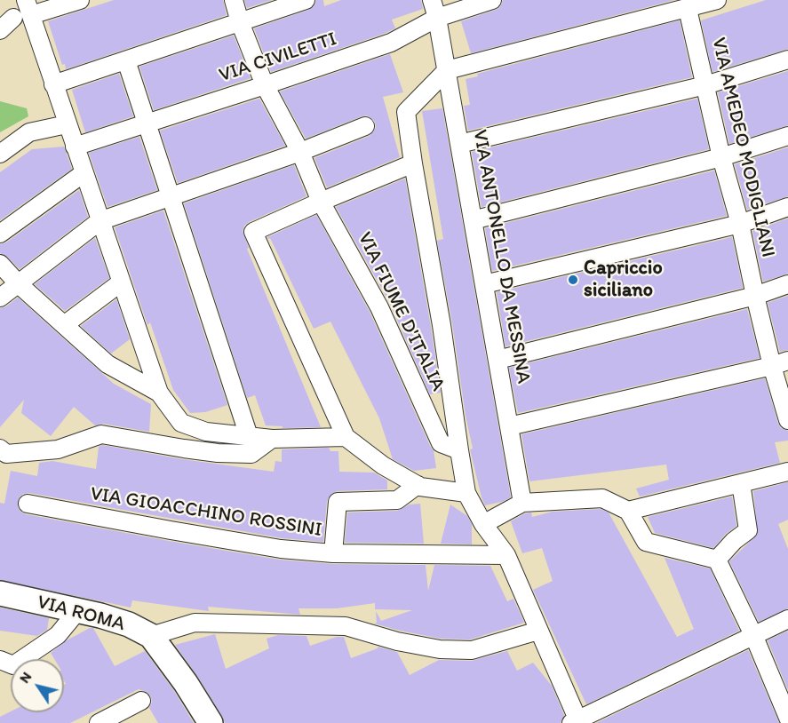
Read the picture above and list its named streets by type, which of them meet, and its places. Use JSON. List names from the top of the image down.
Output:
{
  "streets": {
    "main road": ["VIA ROMA"],
    "street": [
      "VIA CIVILETTI",
      "VIA AMEDEO MODIGLIANI",
      "VIA ANTONELLO DA MESSINA",
      "VIA FIUME D'ITALIA",
      "VIA GIOACCHINO ROSSINI"
    ]
  },
  "crossings": [
    ["VIA CIVILETTI", "VIA ANTONELLO DA MESSINA"],
    ["VIA CIVILETTI", "VIA FIUME D'ITALIA"]
  ],
  "places": ["Capriccio siciliano"],
  "north": "top left"
}
